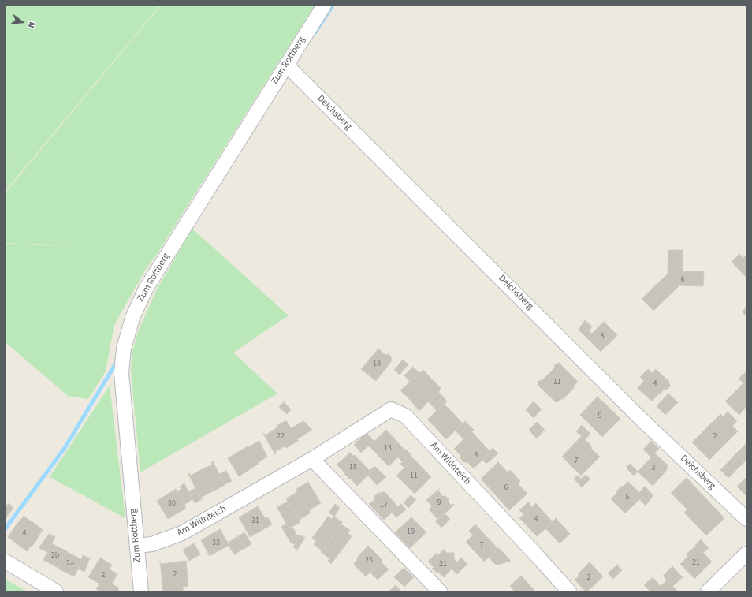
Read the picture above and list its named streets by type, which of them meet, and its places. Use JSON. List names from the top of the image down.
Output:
{
  "streets": {
    "street": ["Zum Rottberg", "Deichsberg", "Am Willnteich"]
  },
  "crossings": [
    ["Zum Rottberg", "Deichsberg"],
    ["Zum Rottberg", "Am Willnteich"]
  ],
  "house_numbers": [
    "6",
    "8",
    "18",
    "11",
    "4",
    "9",
    "22",
    "2",
    "13",
    "8",
    "7",
    "15",
    "3",
    "11",
    "6",
    "5",
    "9",
    "30",
    "17",
    "4",
    "31",
    "19",
    "4",
    "33",
    "7",
    "2b",
    "25",
    "21",
    "2a",
    "21",
    "2",
    "2",
    "2"
  ],
  "north": "right"
}
